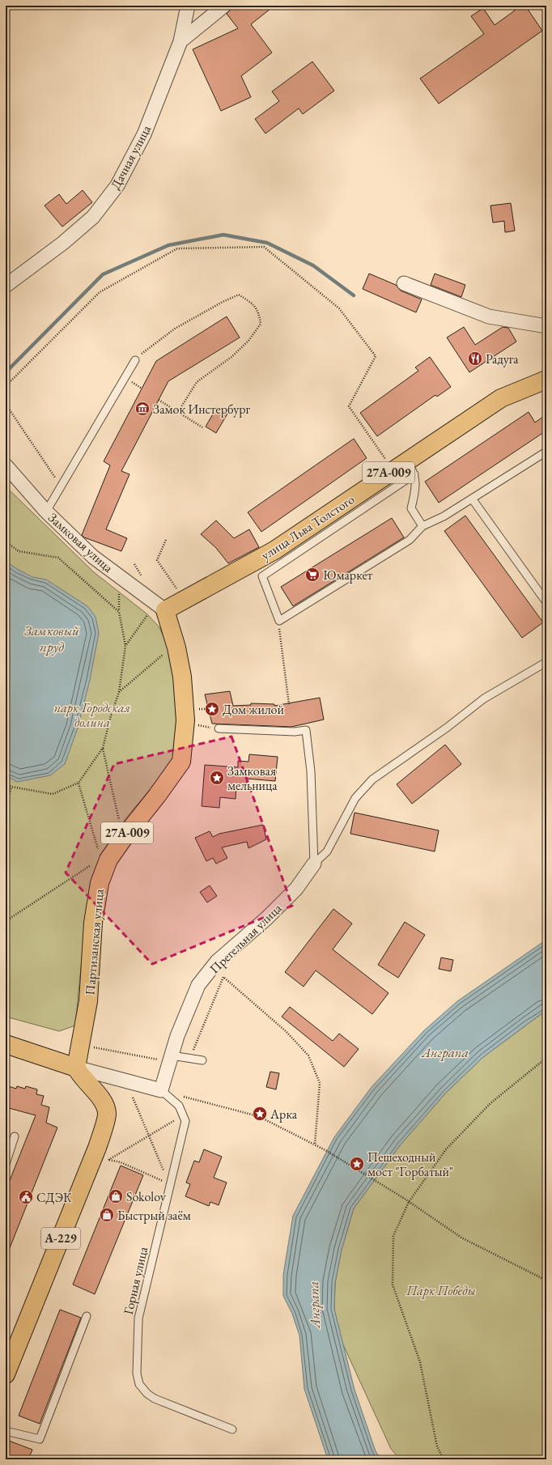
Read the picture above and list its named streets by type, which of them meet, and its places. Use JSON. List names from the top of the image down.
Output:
{
  "streets": {
    "main road": [
      "27А-009",
      "улица Льва Толстого",
      "Партизанская улица",
      "А-229"
    ],
    "street": ["Дачная улица", "Замковая улица", "Прегельная улица"],
    "lane": ["Горная улица"]
  },
  "crossings": [
    ["улица Льва Толстого", "Замковая улица"],
    ["улица Льва Толстого", "Партизанская улица"],
    ["Замковая улица", "Партизанская улица"],
    ["Прегельная улица", "Горная улица"],
    ["Партизанская улица", "А-229"]
  ],
  "water": ["Замковый пруд", "Анграпа"],
  "parks": ["парк Городская долина", "Парк Победы"],
  "places": {
    "restaurant": ["Радуга"],
    "museum": ["Замок Инстербург"],
    "supermarket": ["Юмаркет"],
    "place": [
      "Дом жилой",
      "Замковая мельница",
      "Арка",
      "Пешеходный мост \"Горбатый\""
    ],
    "shop": ["Sokolov", "Быстрый заём"],
    "public building": ["СДЭК"]
  }
}
